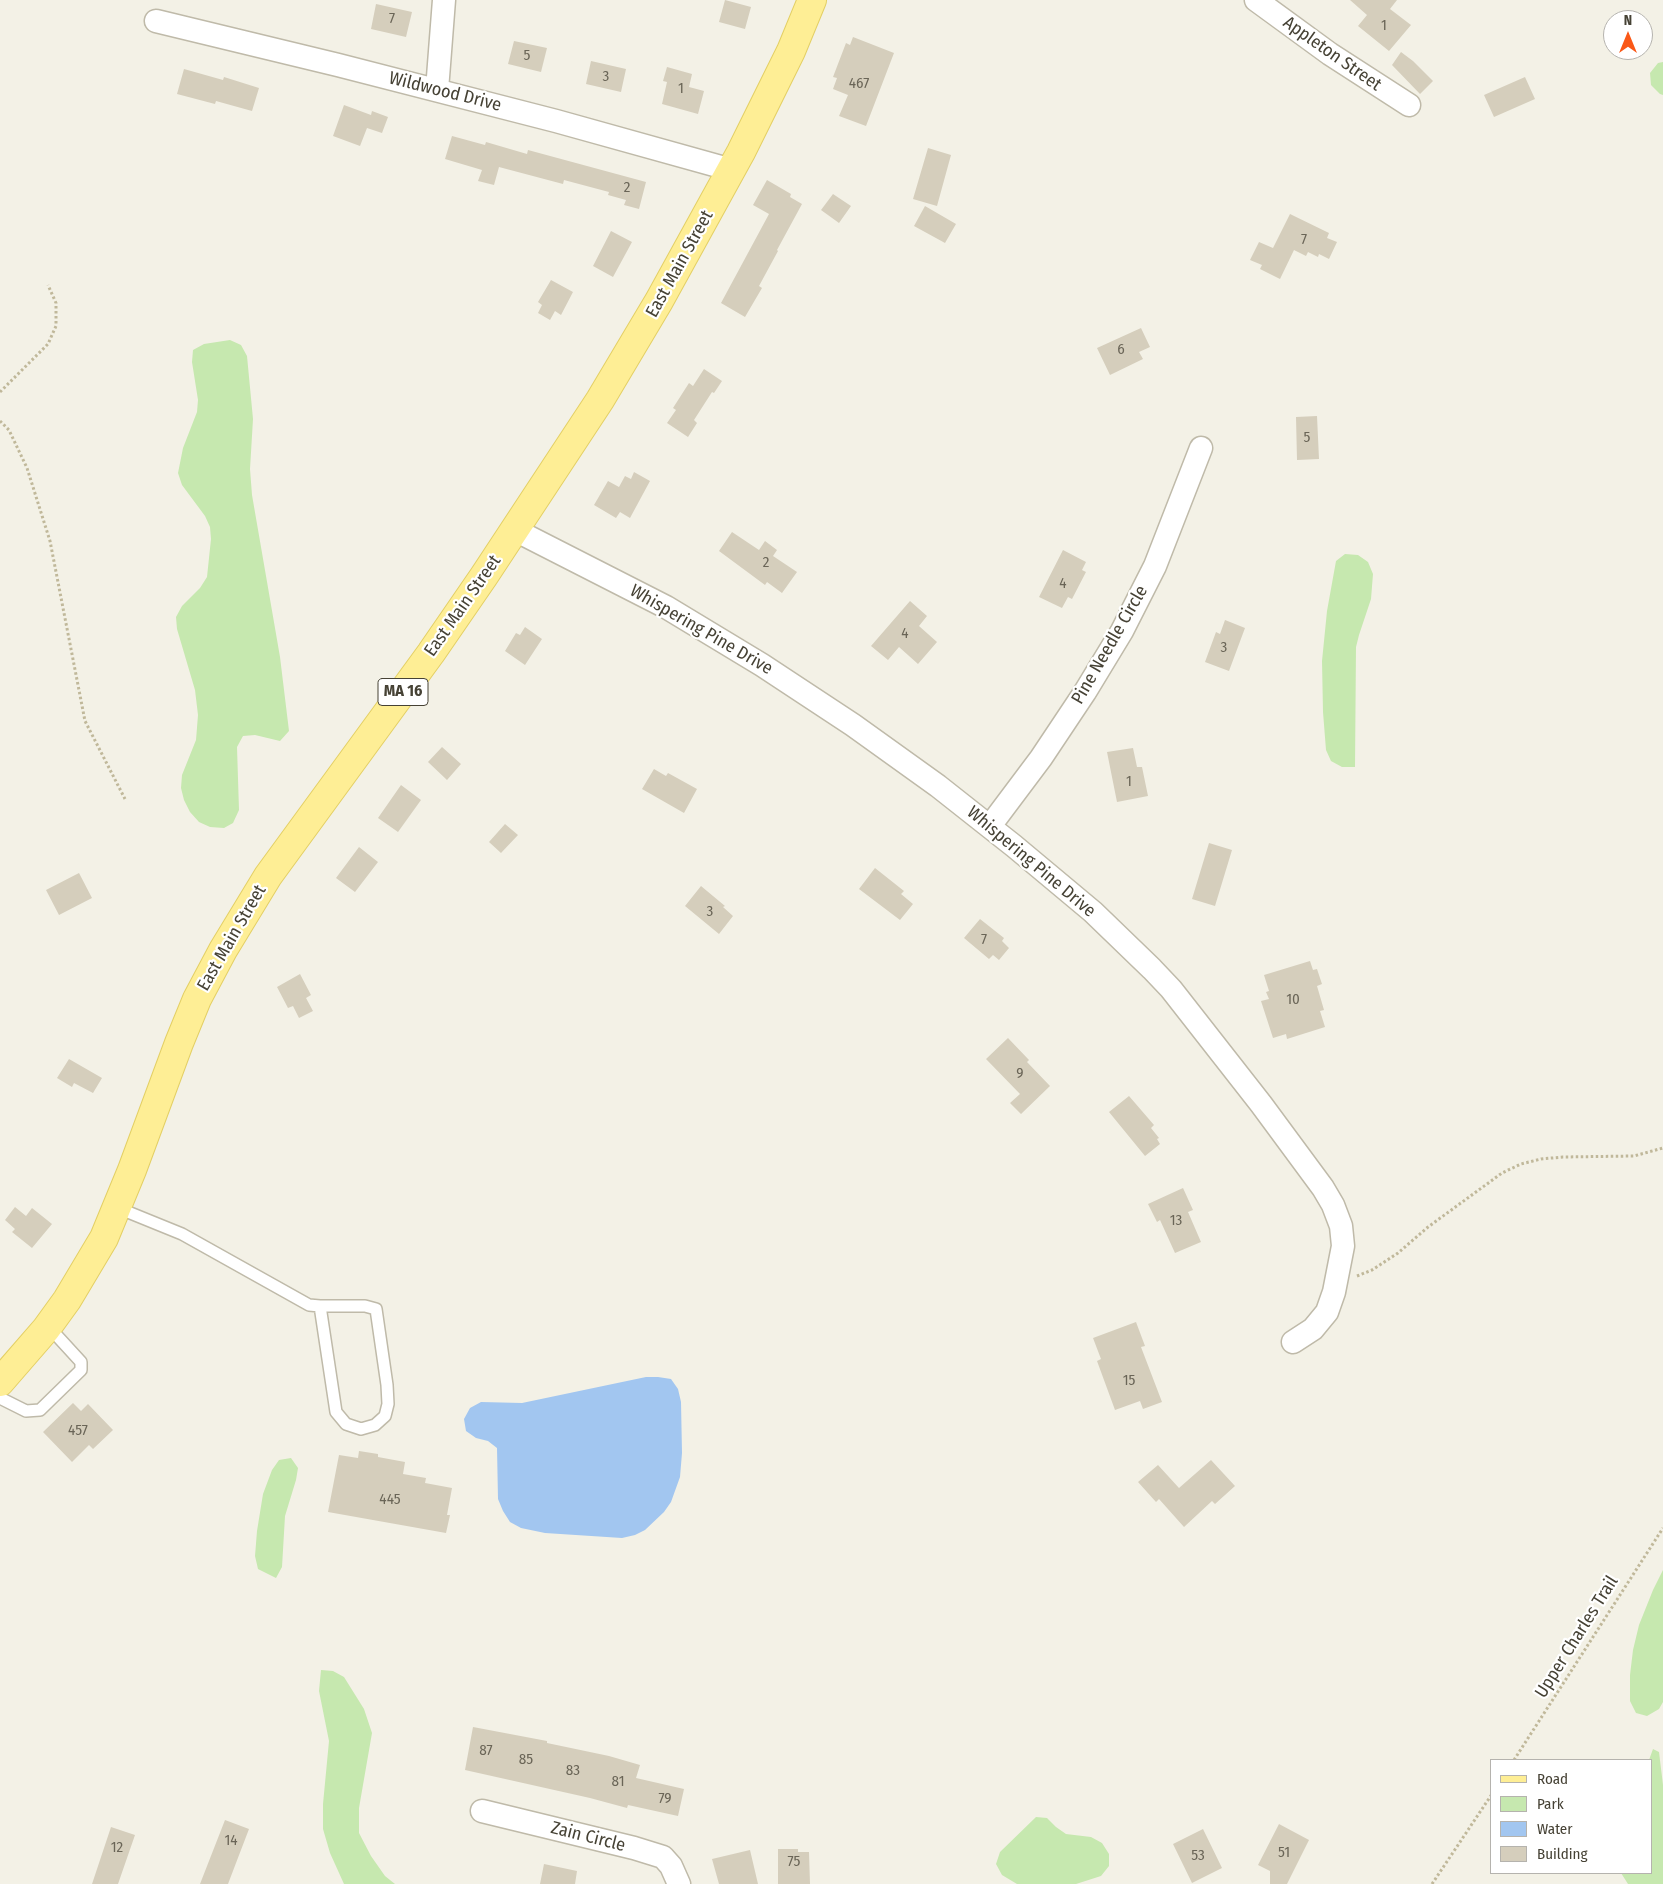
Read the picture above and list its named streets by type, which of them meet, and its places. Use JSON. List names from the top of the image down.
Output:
{
  "streets": {
    "main road": ["East Main Street", "MA 16"],
    "street": [
      "Appleton Street",
      "Wildwood Drive",
      "Whispering Pine Drive",
      "Pine Needle Circle",
      "Zain Circle"
    ],
    "path": ["Upper Charles Trail"]
  },
  "crossings": [
    ["Wildwood Drive", "East Main Street"],
    ["East Main Street", "Whispering Pine Drive"],
    ["Whispering Pine Drive", "Pine Needle Circle"]
  ],
  "house_numbers": [
    "7",
    "1",
    "5",
    "3",
    "467",
    "1",
    "2",
    "7",
    "6",
    "5",
    "2",
    "4",
    "4",
    "3",
    "1",
    "3",
    "7",
    "10",
    "9",
    "13",
    "15",
    "457",
    "445",
    "87",
    "85",
    "83",
    "81",
    "79",
    "14",
    "12",
    "51",
    "53",
    "75"
  ],
  "legend": [
    "Road",
    "Park",
    "Water",
    "Building"
  ],
  "north": "top"
}
